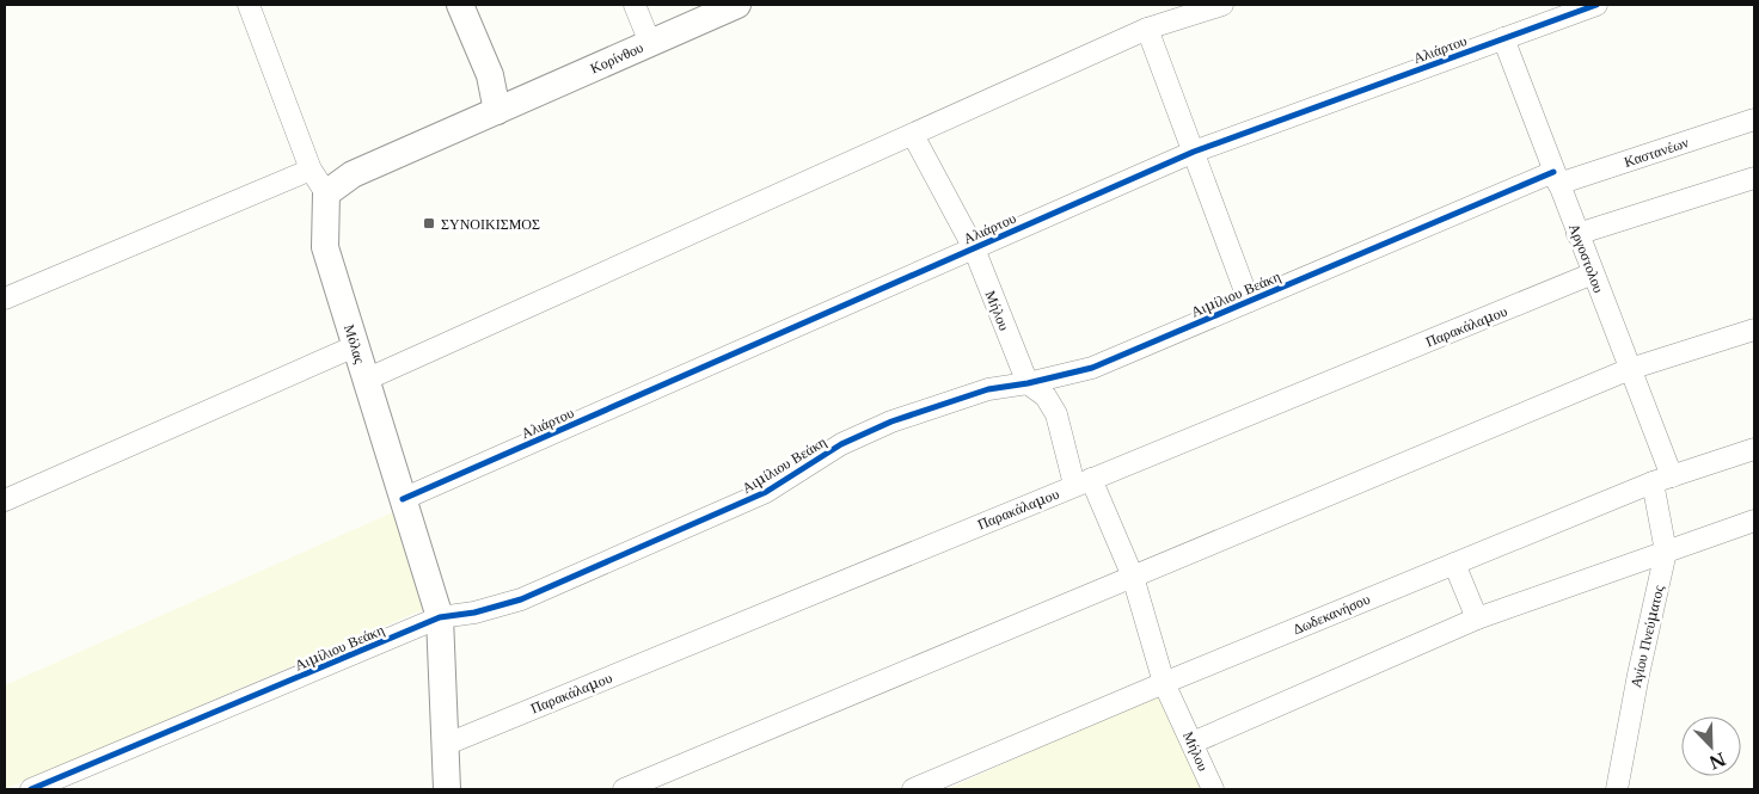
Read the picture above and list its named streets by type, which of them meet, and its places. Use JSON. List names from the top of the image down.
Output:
{
  "streets": {
    "street": [
      "Αλιάρτου",
      "Κορίνθου",
      "Καστανέων",
      "Αργοστολου",
      "Αιμίλιου Βεάκη",
      "Μήλου",
      "Παρακάλαμου",
      "Μόλας",
      "Δωδεκανήσου",
      "Αγίου Πνεύματος"
    ]
  },
  "crossings": [
    ["Αλιάρτου", "Αργοστολου"],
    ["Αλιάρτου", "Μήλου"],
    ["Αλιάρτου", "Μόλας"],
    ["Καστανέων", "Αργοστολου"],
    ["Καστανέων", "Αιμίλιου Βεάκη"],
    ["Αργοστολου", "Αιμίλιου Βεάκη"],
    ["Αργοστολου", "Παρακάλαμου"],
    ["Αργοστολου", "Δωδεκανήσου"],
    ["Αργοστολου", "Αγίου Πνεύματος"],
    ["Αιμίλιου Βεάκη", "Μήλου"],
    ["Αιμίλιου Βεάκη", "Μόλας"],
    ["Μήλου", "Παρακάλαμου"],
    ["Μήλου", "Δωδεκανήσου"],
    ["Παρακάλαμου", "Μόλας"],
    ["Δωδεκανήσου", "Αγίου Πνεύματος"]
  ],
  "places": {
    "transit": ["ΣΥΝΟΙΚΙΣΜΟΣ"]
  },
  "north": "bottom right"
}
